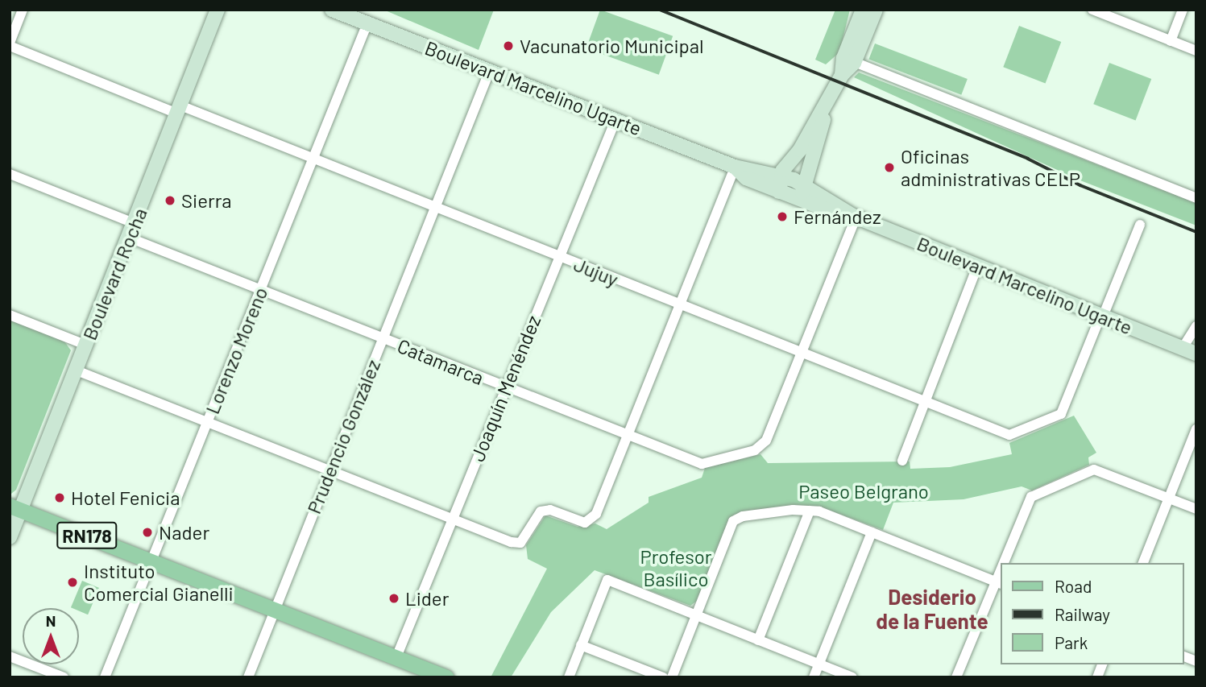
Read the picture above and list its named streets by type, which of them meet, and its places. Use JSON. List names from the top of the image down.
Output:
{
  "streets": {
    "main road": ["Boulevard Marcelino Ugarte", "Boulevard Rocha", "RN178"],
    "street": [
      "Jujuy",
      "Lorenzo Moreno",
      "Catamarca",
      "Joaquín Menéndez",
      "Prudencio González"
    ]
  },
  "crossings": [
    ["Boulevard Marcelino Ugarte", "Jujuy"],
    ["Boulevard Marcelino Ugarte", "Lorenzo Moreno"],
    ["Boulevard Marcelino Ugarte", "Joaquín Menéndez"],
    ["Boulevard Marcelino Ugarte", "Prudencio González"],
    ["Jujuy", "Boulevard Rocha"],
    ["Jujuy", "Lorenzo Moreno"],
    ["Jujuy", "Catamarca"],
    ["Jujuy", "Joaquín Menéndez"],
    ["Jujuy", "Prudencio González"],
    ["Boulevard Rocha", "Catamarca"],
    ["Boulevard Rocha", "RN178"],
    ["Lorenzo Moreno", "Catamarca"],
    ["Lorenzo Moreno", "RN178"],
    ["Catamarca", "Joaquín Menéndez"],
    ["Catamarca", "Prudencio González"],
    ["Joaquín Menéndez", "RN178"],
    ["Prudencio González", "RN178"]
  ],
  "districts": ["Desiderio de la Fuente"],
  "parks": ["Paseo Belgrano", "Profesor Basílico"],
  "places": [
    "Vacunatorio Municipal",
    "Oficinas administrativas CELP",
    "Sierra",
    "Fernández",
    "Hotel Fenicia",
    "Nader",
    "Instituto Comercial Gianelli",
    "Lider"
  ],
  "legend": ["Road", "Railway", "Park"],
  "north": "top"
}
